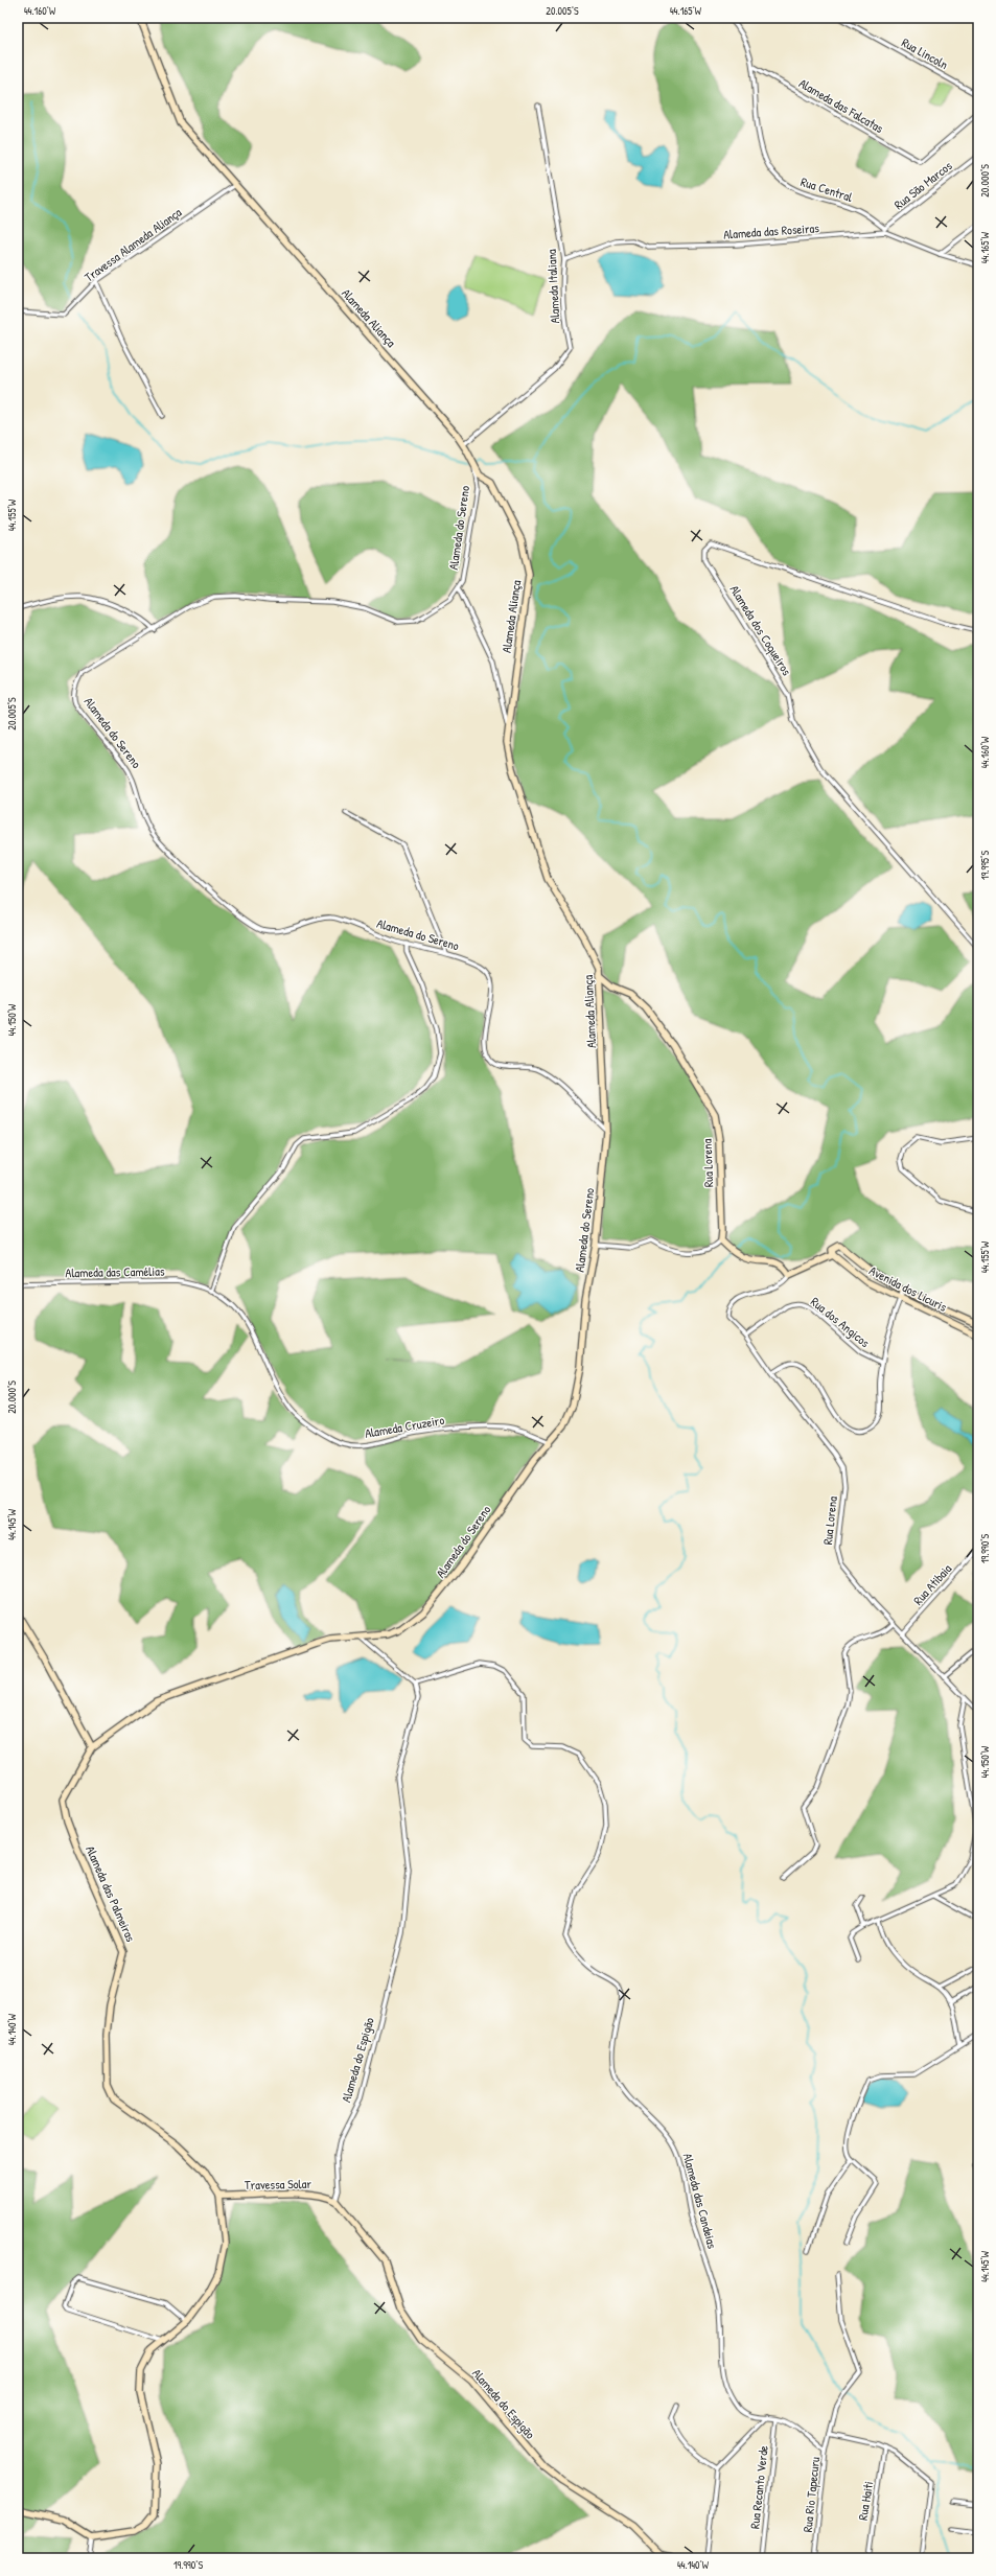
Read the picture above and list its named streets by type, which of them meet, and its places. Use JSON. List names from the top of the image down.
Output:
{
  "streets": {
    "street": [
      "Rua Lincoln",
      "Alameda das Falcatas",
      "Rua São Marcos",
      "Rua Central",
      "Alameda das Roseiras",
      "Travessa Alameda Aliança",
      "Alameda Italiana",
      "Alameda Aliança",
      "Alameda do Sereno",
      "Alameda dos Coqueiros",
      "Rua Lorena",
      "Alameda das Camélias",
      "Avenida dos Licuris",
      "Rua dos Angicos",
      "Alameda Cruzeiro",
      "Rua Atibaia",
      "Alameda das Palmeiras",
      "Alameda do Espigão",
      "Travessa Solar",
      "Alameda das Candeias",
      "Rua Recanto Verde",
      "Rua Rio Tapecuru",
      "Rua Haiti"
    ]
  },
  "crossings": [
    ["Alameda das Falcatas", "Rua Central"],
    ["Rua São Marcos", "Rua Central"],
    ["Rua São Marcos", "Alameda das Roseiras"],
    ["Rua Central", "Alameda das Roseiras"],
    ["Alameda das Roseiras", "Alameda Italiana"],
    ["Travessa Alameda Aliança", "Alameda Aliança"],
    ["Alameda Italiana", "Alameda Aliança"],
    ["Alameda Aliança", "Alameda do Sereno"],
    ["Alameda Aliança", "Rua Lorena"],
    ["Alameda do Sereno", "Alameda Cruzeiro"],
    ["Alameda do Sereno", "Alameda das Palmeiras"],
    ["Rua Lorena", "Rua dos Angicos"],
    ["Rua Lorena", "Rua Atibaia"],
    ["Alameda das Camélias", "Alameda Cruzeiro"],
    ["Alameda das Palmeiras", "Travessa Solar"],
    ["Alameda do Espigão", "Travessa Solar"],
    ["Alameda do Espigão", "Alameda das Candeias"],
    ["Alameda das Candeias", "Rua Rio Tapecuru"],
    ["Rua Recanto Verde", "Rua Rio Tapecuru"]
  ],
  "coordinates": [
    "44.160°W",
    "20.005°S",
    "44.165°W",
    "20.000°S",
    "44.155°W",
    "19.995°S",
    "44.150°W",
    "44.145°W",
    "19.990°S",
    "44.140°W"
  ]
}
